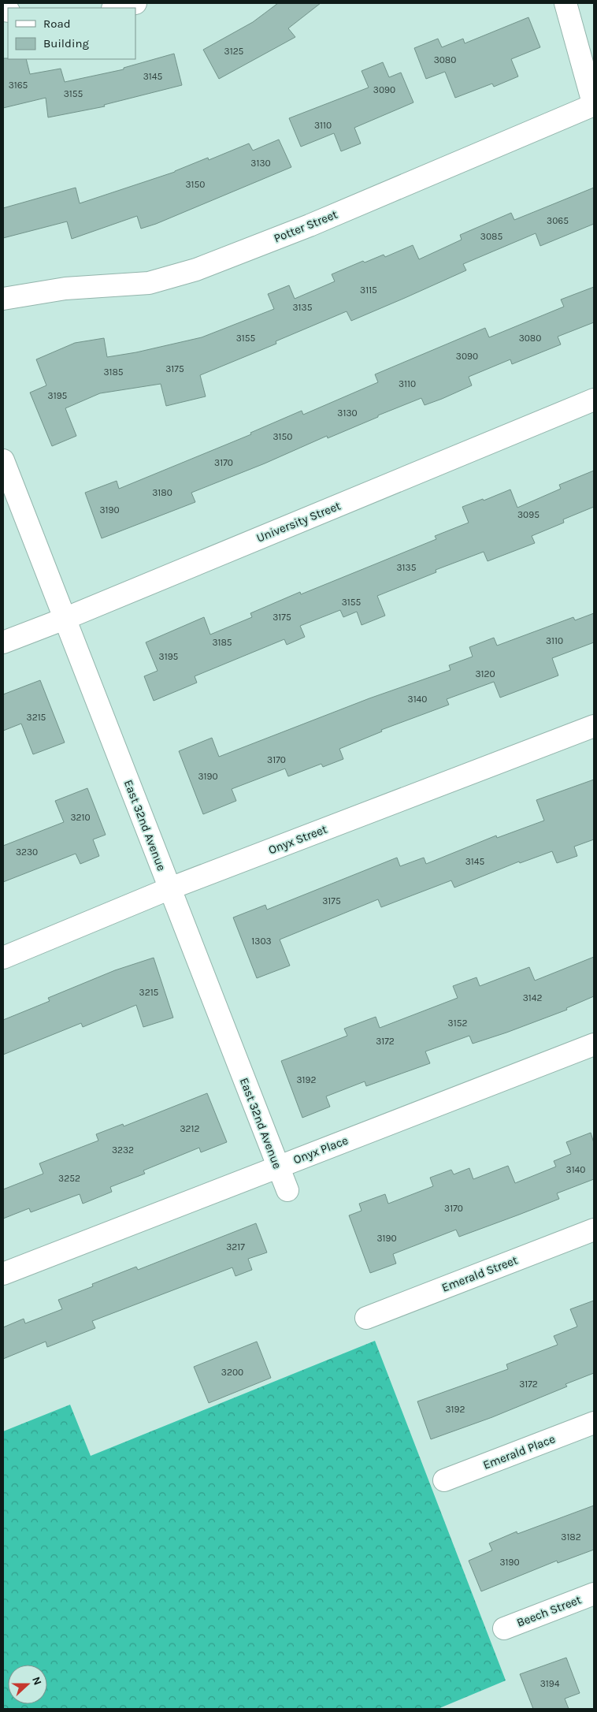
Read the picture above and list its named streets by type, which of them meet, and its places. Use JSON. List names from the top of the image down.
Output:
{
  "streets": {
    "street": [
      "Potter Street",
      "University Street",
      "East 32nd Avenue",
      "Onyx Street",
      "Onyx Place",
      "Emerald Street",
      "Emerald Place",
      "Beech Street"
    ]
  },
  "crossings": [
    ["University Street", "East 32nd Avenue"],
    ["East 32nd Avenue", "Onyx Street"],
    ["East 32nd Avenue", "Onyx Place"]
  ],
  "house_numbers": [
    "3125",
    "3080",
    "3145",
    "3165",
    "3090",
    "3155",
    "3110",
    "3130",
    "3150",
    "3065",
    "3085",
    "3115",
    "3135",
    "3155",
    "3080",
    "3090",
    "3175",
    "3185",
    "3110",
    "3195",
    "3130",
    "3150",
    "3170",
    "3180",
    "3190",
    "3095",
    "3135",
    "3155",
    "3175",
    "3110",
    "3185",
    "3195",
    "3120",
    "3140",
    "3215",
    "3170",
    "3190",
    "3210",
    "3230",
    "3145",
    "3175",
    "1303",
    "3215",
    "3142",
    "3152",
    "3172",
    "3192",
    "3212",
    "3232",
    "3140",
    "3252",
    "3170",
    "3190",
    "3217",
    "3200",
    "3172",
    "3192",
    "3182",
    "3190",
    "3194"
  ],
  "legend": ["Road", "Building"],
  "north": "right"
}
